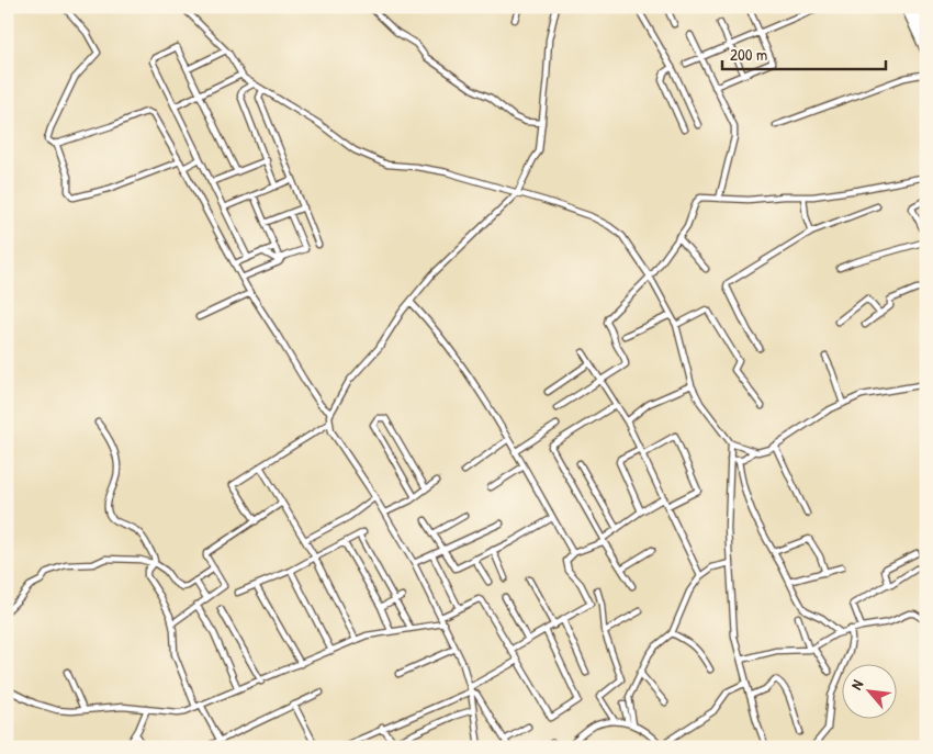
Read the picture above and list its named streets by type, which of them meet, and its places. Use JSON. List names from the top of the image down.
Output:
{
  "scale_bar": "200 m",
  "north": "top left"
}
